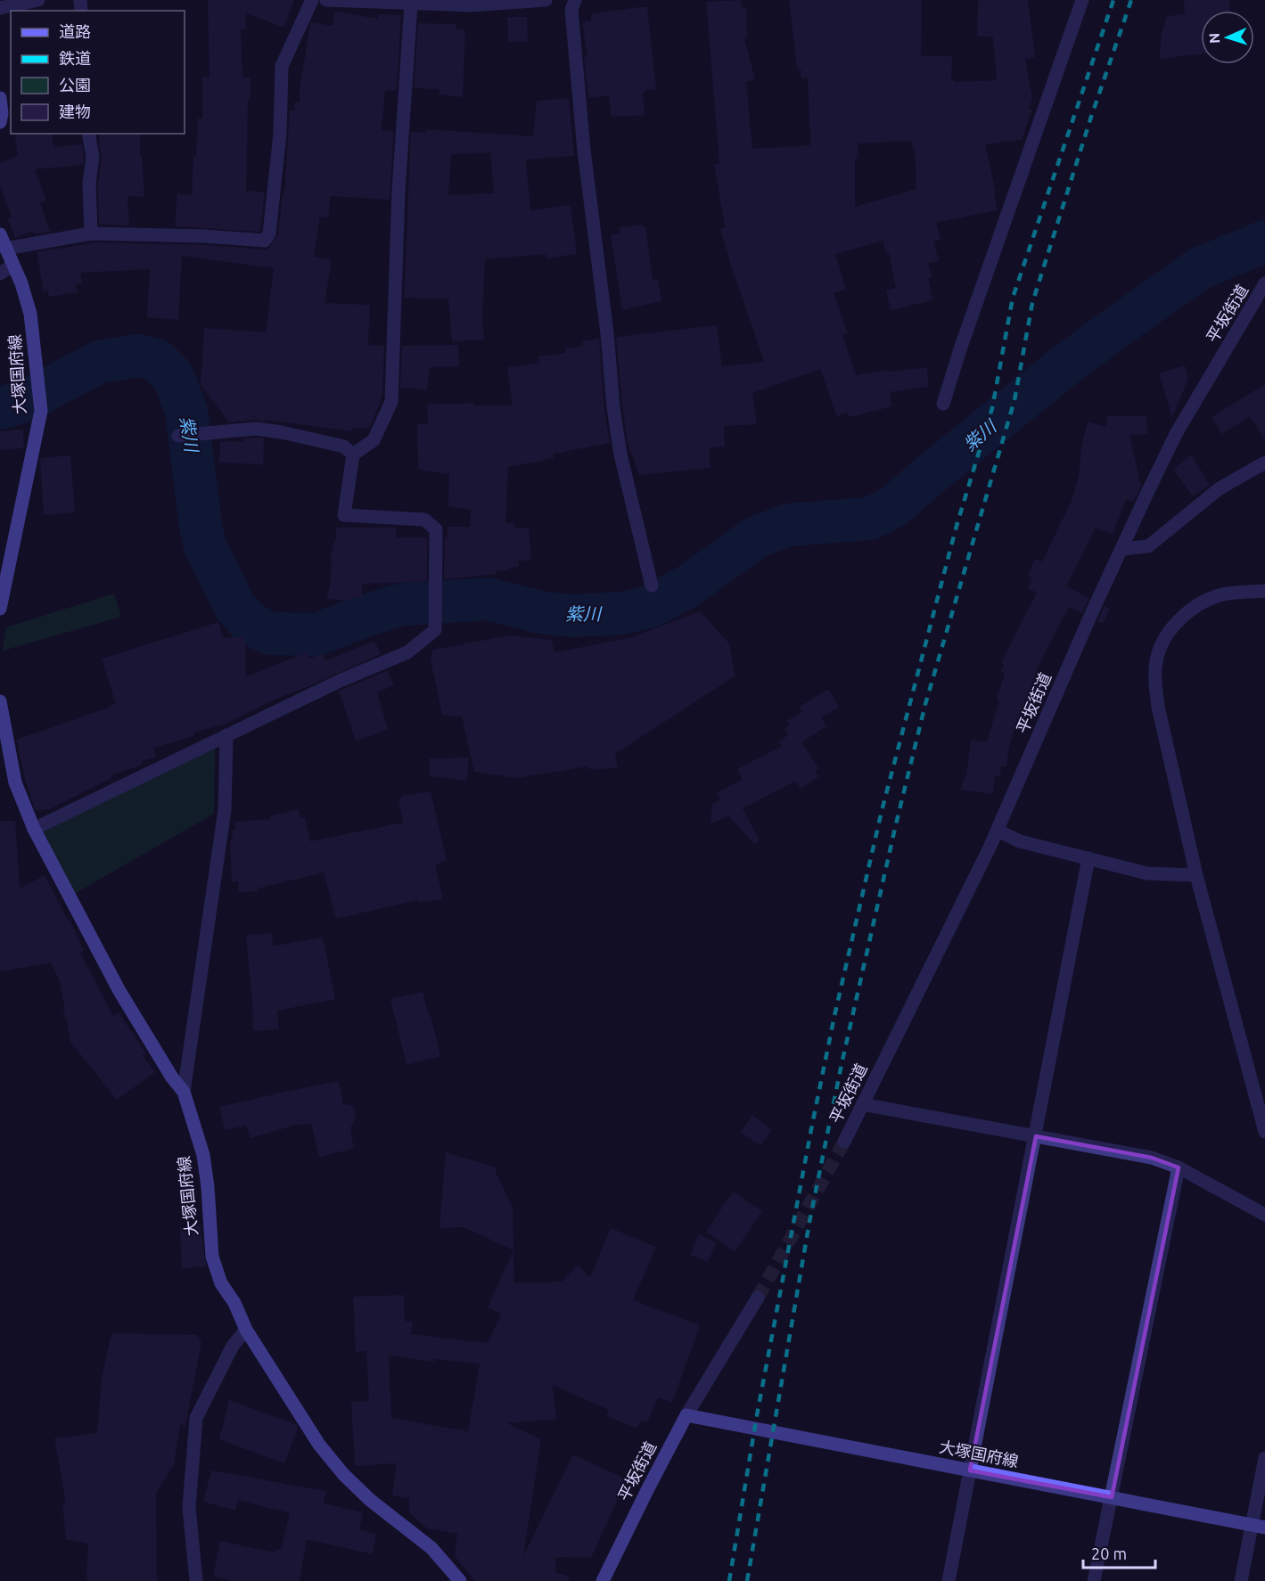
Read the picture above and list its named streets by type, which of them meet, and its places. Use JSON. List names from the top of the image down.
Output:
{
  "streets": {
    "main road": ["平坂街道", "大塚国府線"]
  },
  "crossings": [
    ["平坂街道", "大塚国府線"]
  ],
  "water": ["紫川"],
  "legend": [
    "道路",
    "鉄道",
    "公園",
    "建物"
  ],
  "scale_bar": "20 m",
  "north": "left"
}
